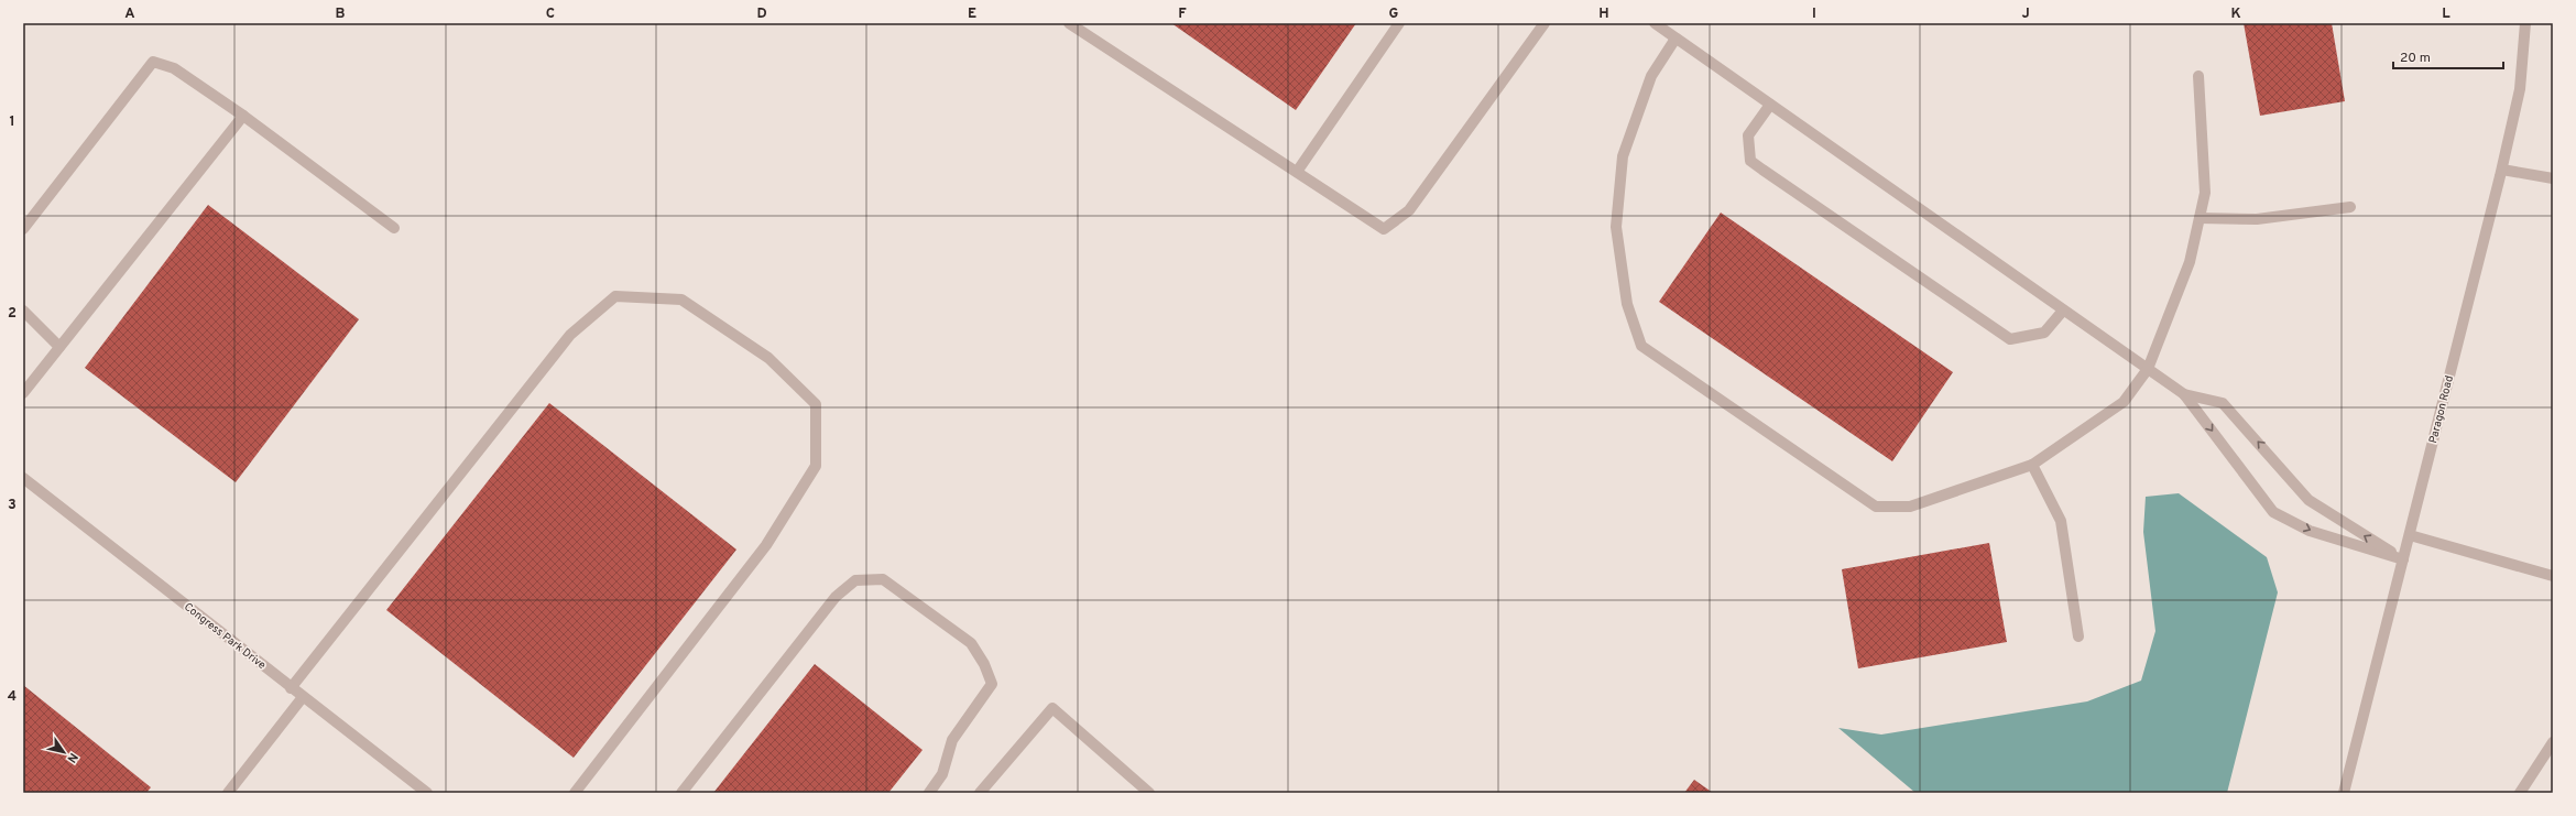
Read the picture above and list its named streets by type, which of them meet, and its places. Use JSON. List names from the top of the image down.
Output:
{
  "streets": {
    "street": ["Paragon Road", "Congress Park Drive"]
  },
  "scale_bar": "20 m",
  "north": "bottom right",
  "grid": {
    "columns": [
      "A",
      "B",
      "C",
      "D",
      "E",
      "F",
      "G",
      "H",
      "I",
      "J",
      "K",
      "L"
    ],
    "rows": [
      "1",
      "2",
      "3",
      "4"
    ]
  }
}
